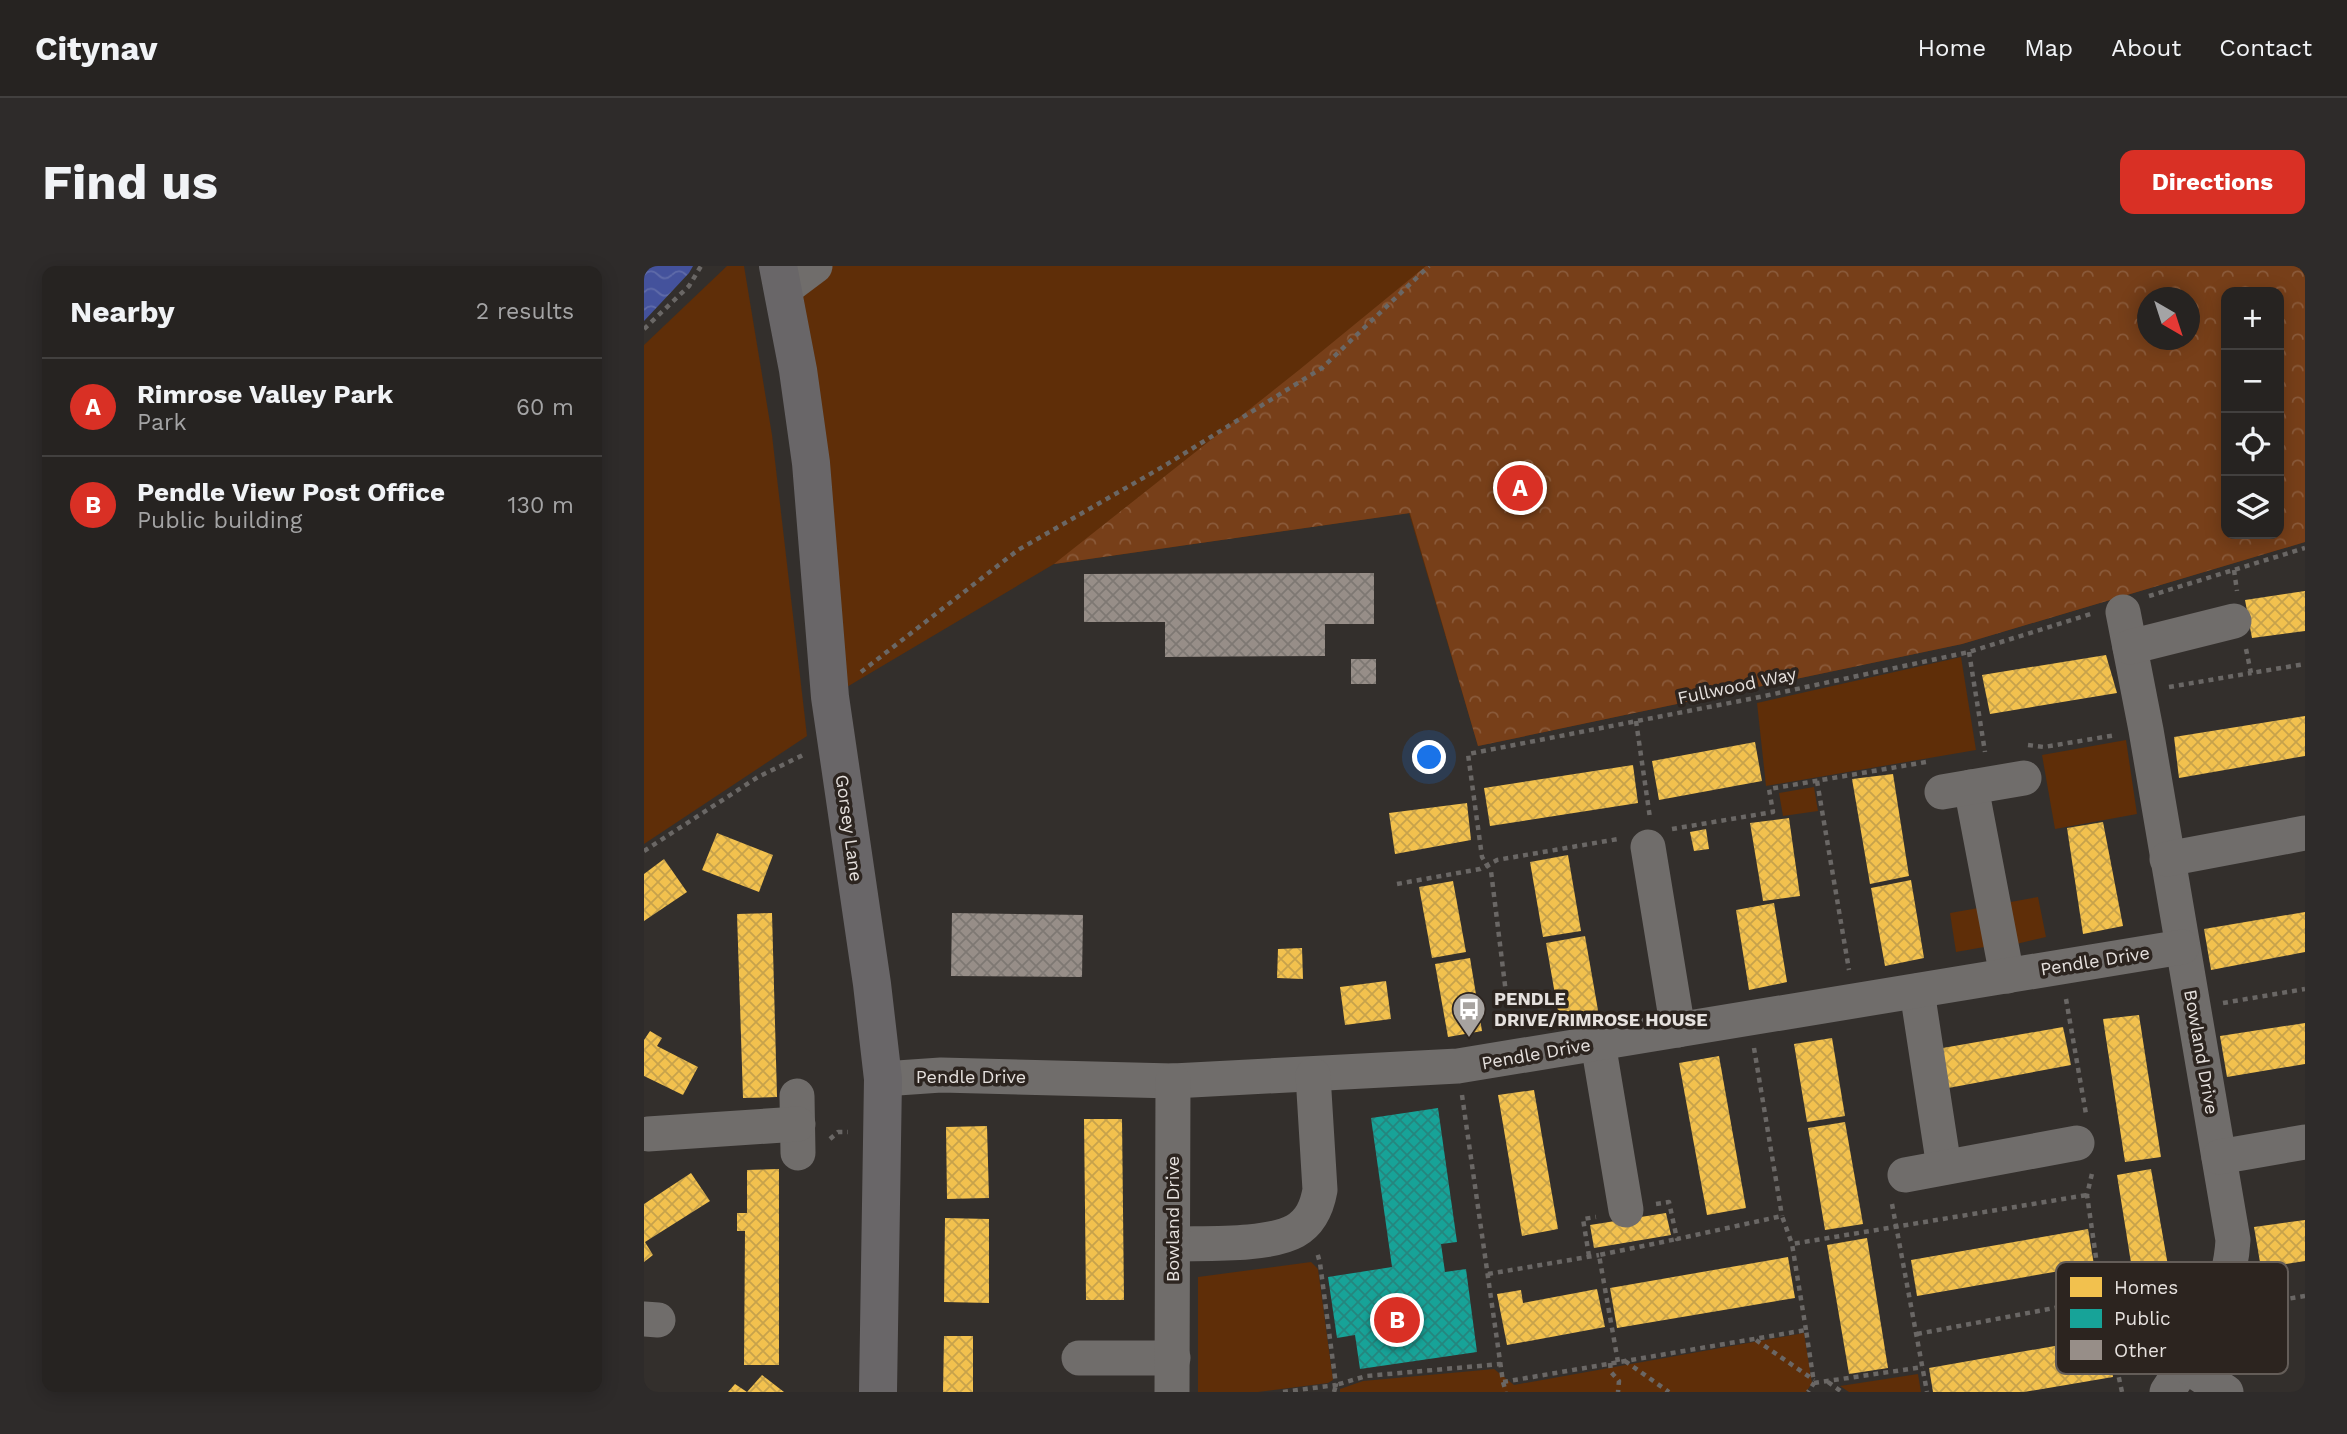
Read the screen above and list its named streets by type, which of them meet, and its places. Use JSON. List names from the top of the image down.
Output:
{
  "streets": {
    "main road": ["Gorsey Lane"],
    "street": ["Pendle Drive", "Bowland Drive"],
    "path": ["Fullwood Way"]
  },
  "crossings": [
    ["Fullwood Way", "Pendle Drive"],
    ["Fullwood Way", "Bowland Drive"],
    ["Gorsey Lane", "Pendle Drive"],
    ["Pendle Drive", "Bowland Drive"]
  ],
  "places": {
    "bus stop": ["PENDLE DRIVE/RIMROSE HOUSE"]
  },
  "legend": ["Homes", "Public", "Other"],
  "north": "bottom right",
  "page": {
    "header": "Citynav",
    "nav": [
      "Home",
      "Map",
      "About",
      "Contact"
    ],
    "buttons": "Directions",
    "title": "Find us",
    "heading": ["Nearby", "2 results"],
    "map_buttons": ["+", "−"],
    "list": [
      {
        "mark": "A",
        "name": "Rimrose Valley Park",
        "note": "Park",
        "value": "60 m"
      },
      {
        "mark": "B",
        "name": "Pendle View Post Office",
        "note": "Public building",
        "value": "130 m"
      }
    ],
    "pins": ["A", "B"]
  }
}
